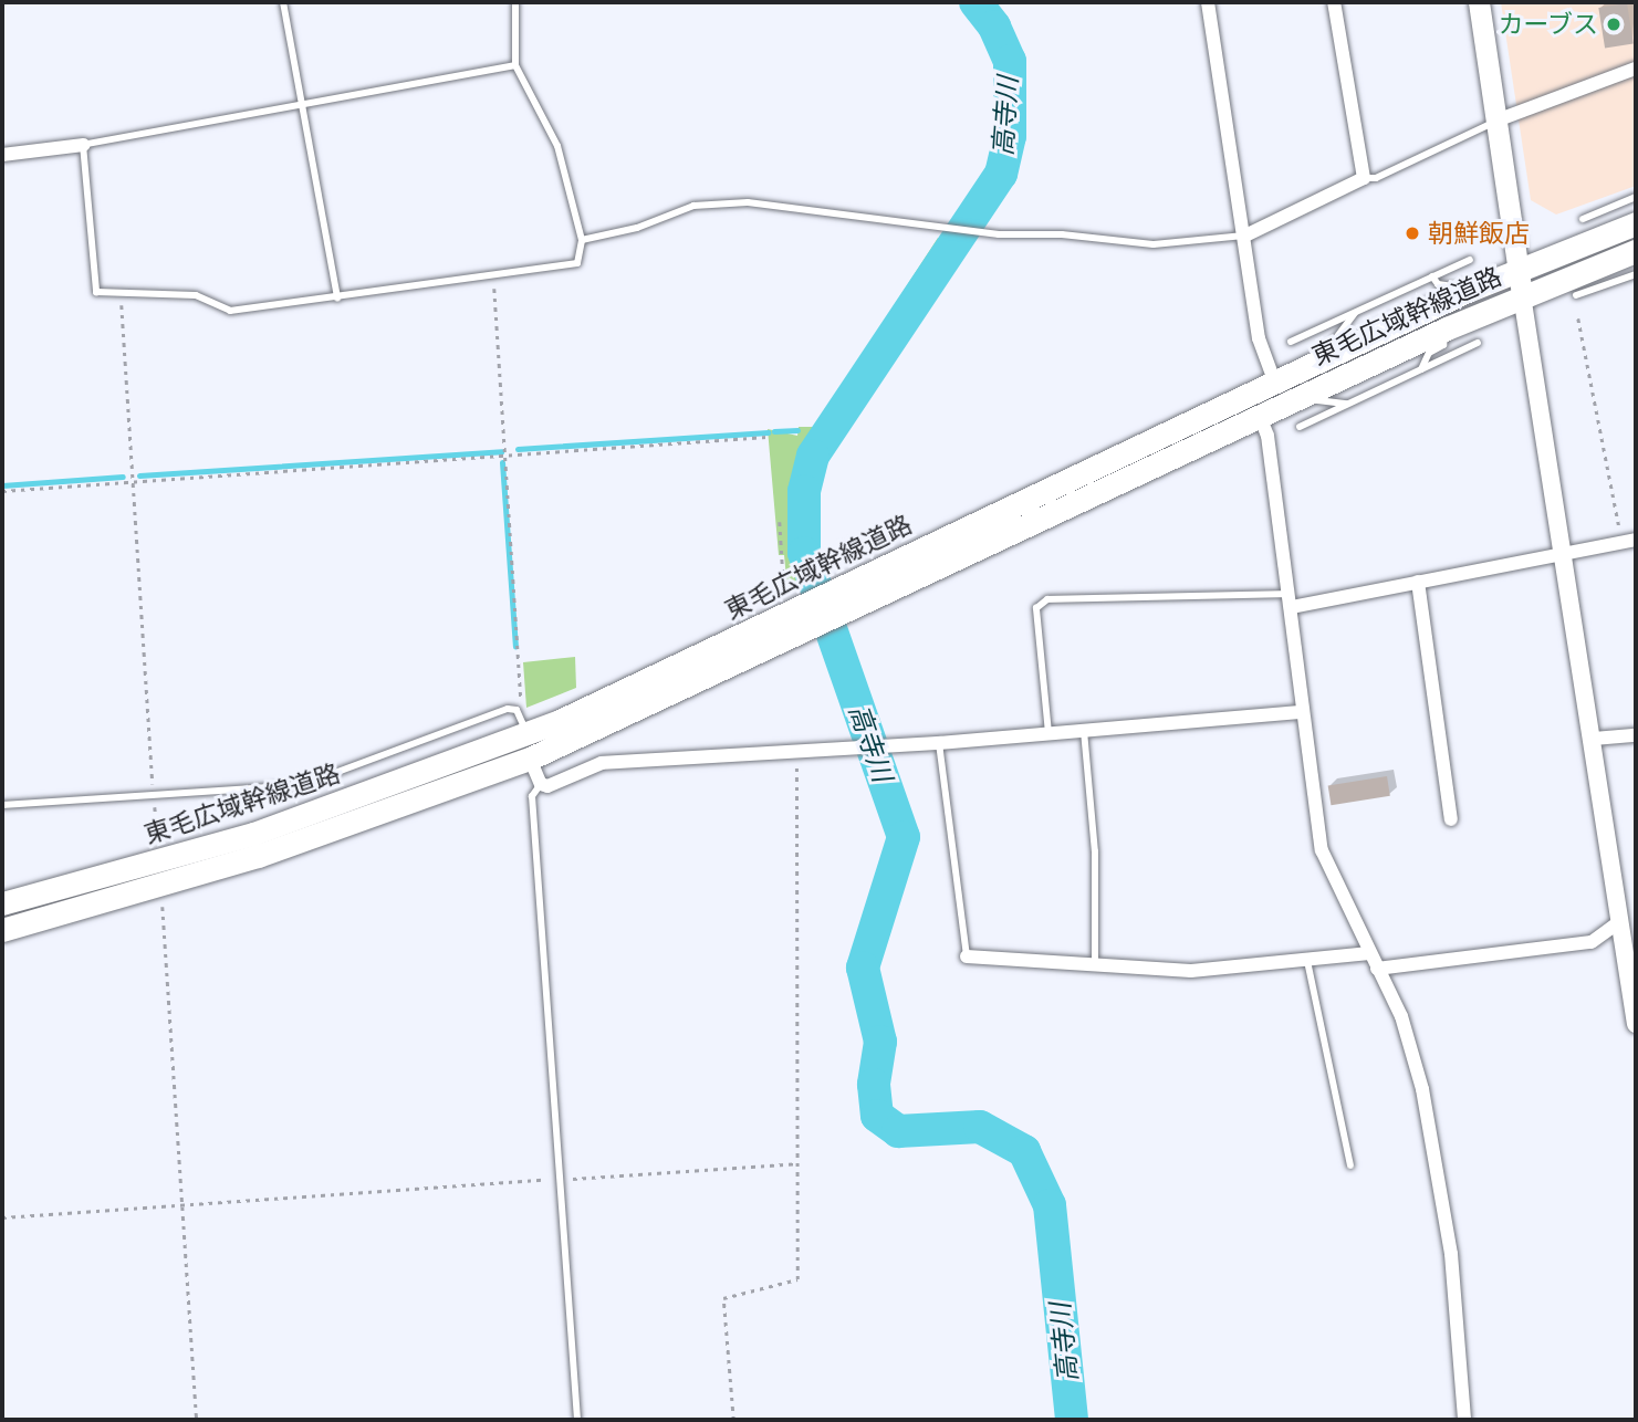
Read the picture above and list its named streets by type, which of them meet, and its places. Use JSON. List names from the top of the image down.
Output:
{
  "streets": {
    "highway": ["東毛広域幹線道路"]
  },
  "water": ["高寺川"],
  "places": ["カーブス", "朝鮮飯店"]
}
